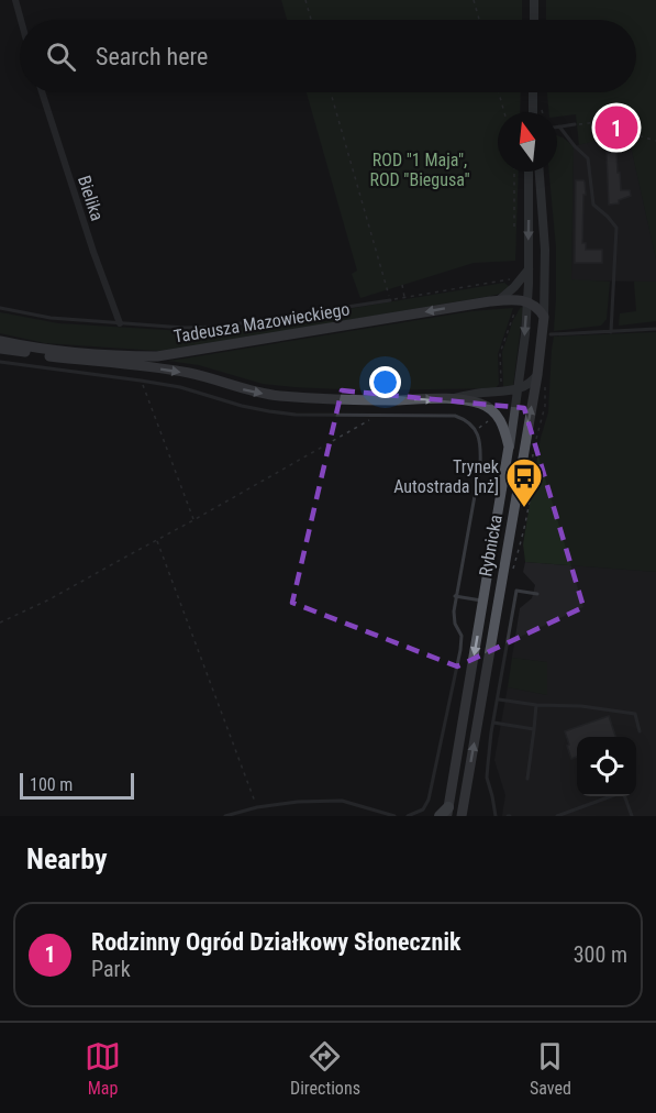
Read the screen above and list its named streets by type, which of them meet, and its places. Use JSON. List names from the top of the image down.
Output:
{
  "streets": {
    "main road": ["Tadeusza Mazowieckiego", "Rybnicka"],
    "street": ["Bielika"]
  },
  "crossings": [
    ["Tadeusza Mazowieckiego", "Rybnicka"]
  ],
  "parks": ["ROD \"1 Maja\", ROD \"Biegusa\""],
  "places": {
    "bus stop": ["Trynek Autostrada [nż]"]
  },
  "scale_bar": "100 m",
  "north": "top",
  "page": {
    "search": "Search here",
    "pins": "1",
    "scale": "100 m",
    "heading": "Nearby",
    "list": [
      {
        "mark": "1",
        "name": "Rodzinny Ogród Działkowy Słonecznik",
        "note": "Park",
        "value": "300 m"
      }
    ],
    "nav": ["Map", "Directions", "Saved"]
  }
}
